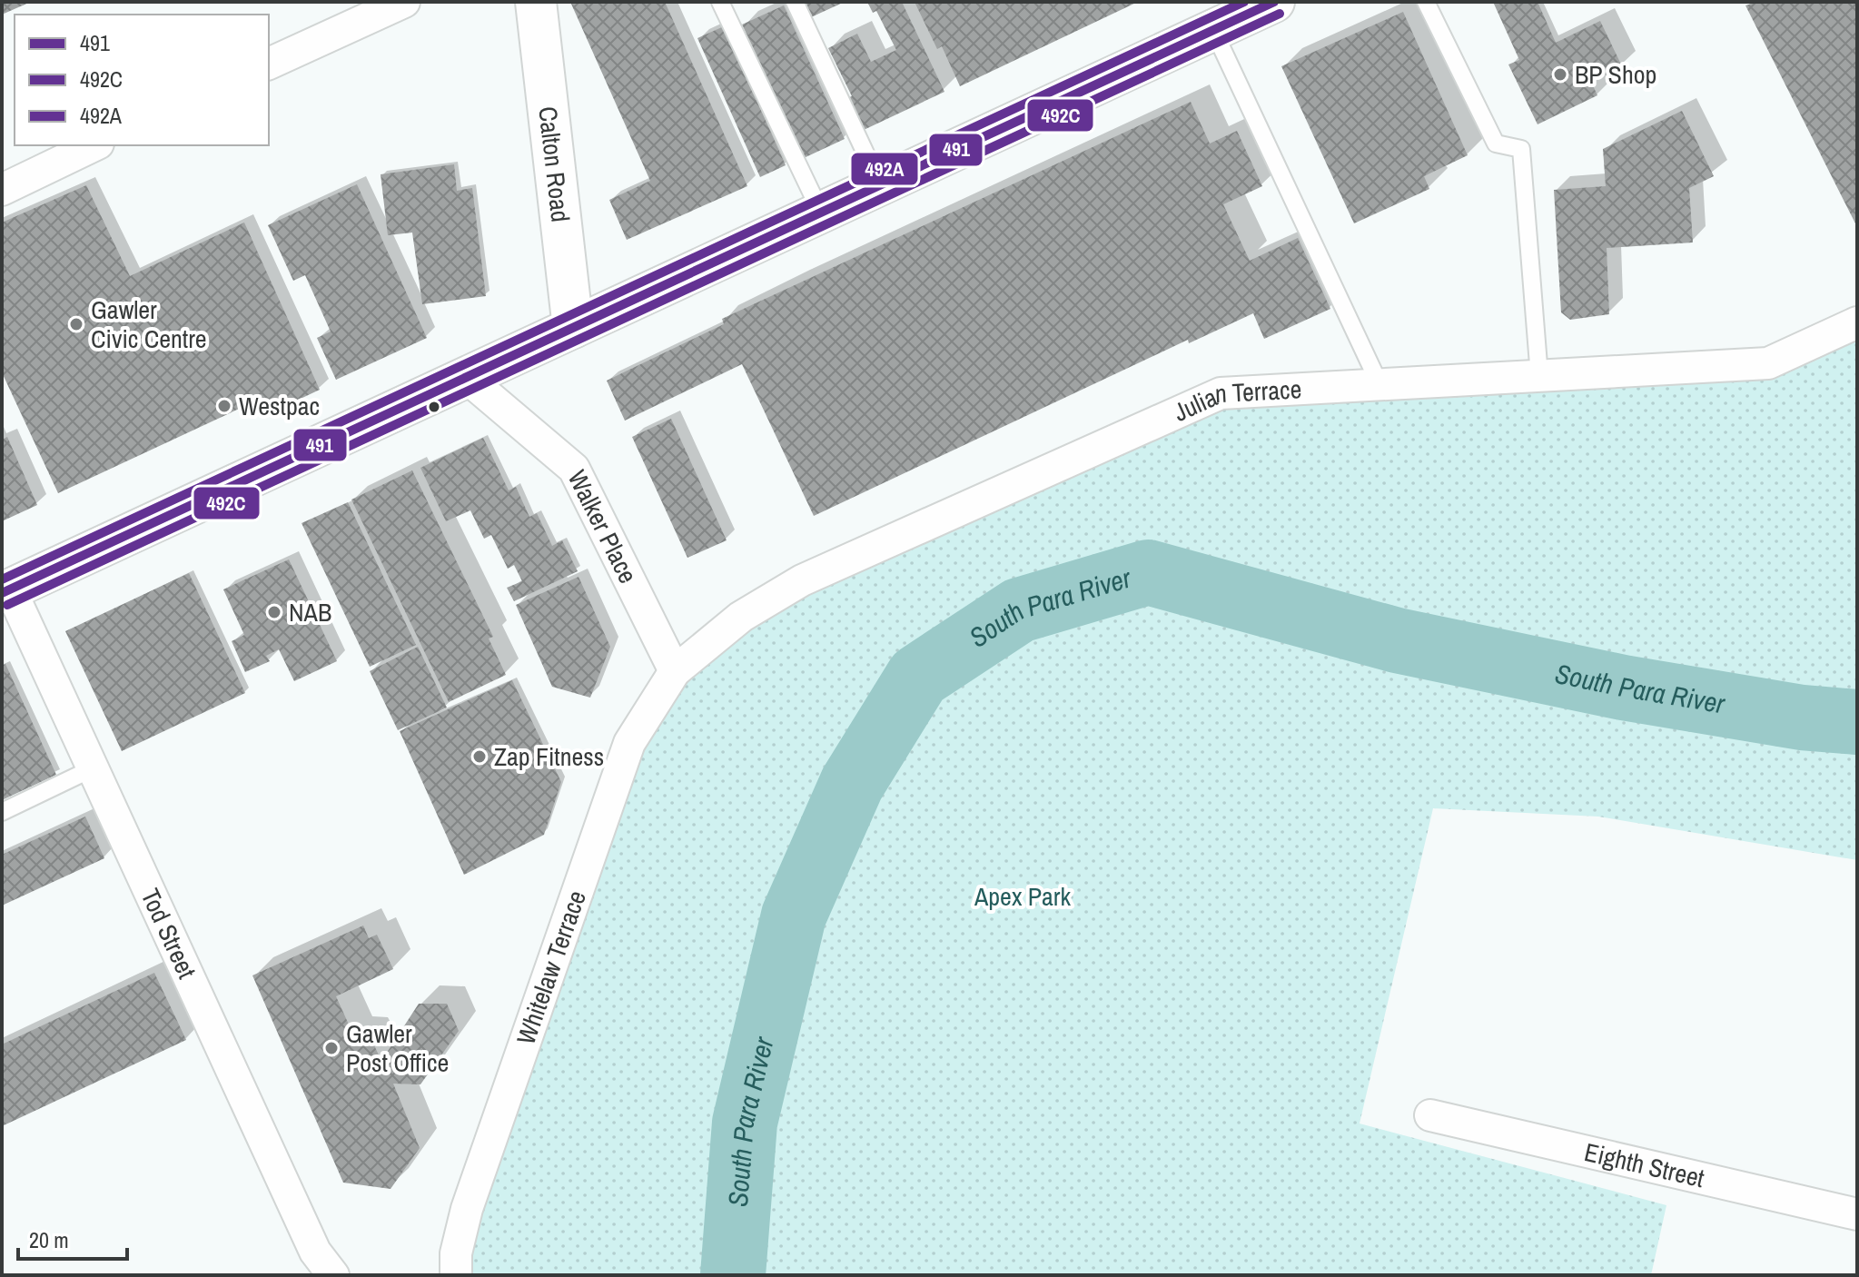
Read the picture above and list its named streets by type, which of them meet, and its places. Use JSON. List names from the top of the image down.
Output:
{
  "streets": {
    "main road": ["Calton Road"],
    "street": [
      "Julian Terrace",
      "Walker Place",
      "Tod Street",
      "Whitelaw Terrace",
      "Eighth Street"
    ]
  },
  "crossings": [
    ["Julian Terrace", "Walker Place"],
    ["Julian Terrace", "Whitelaw Terrace"],
    ["Walker Place", "Whitelaw Terrace"]
  ],
  "water": ["South Para River"],
  "parks": ["Apex Park"],
  "places": [
    "BP Shop",
    "Gawler Civic Centre",
    "Westpac",
    "NAB",
    "Zap Fitness",
    "Gawler Post Office"
  ],
  "lines": ["transit line 491", "transit line 492A", "transit line 492C"],
  "legend": ["491", "492C", "492A"],
  "scale_bar": "20 m"
}
